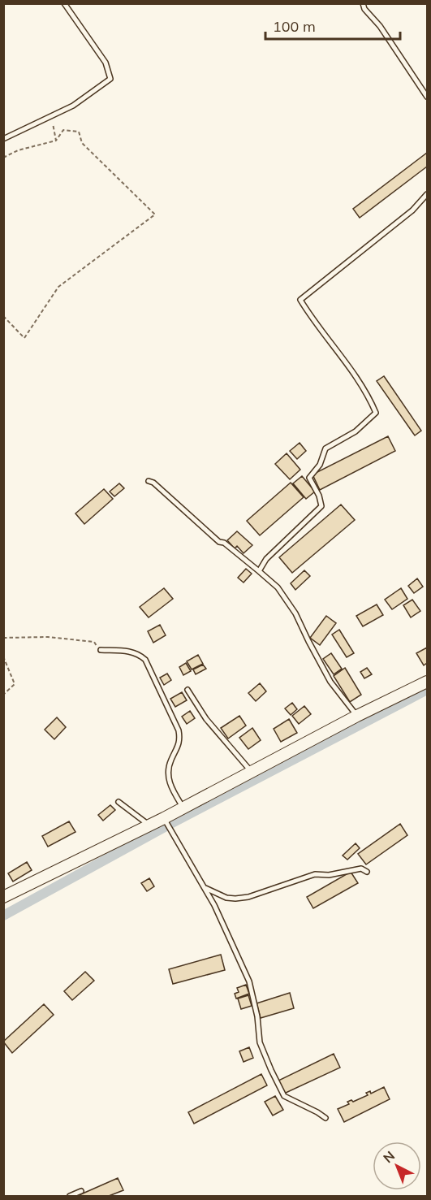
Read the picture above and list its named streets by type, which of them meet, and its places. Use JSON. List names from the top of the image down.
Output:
{
  "scale_bar": "100 m",
  "north": "top left"
}
